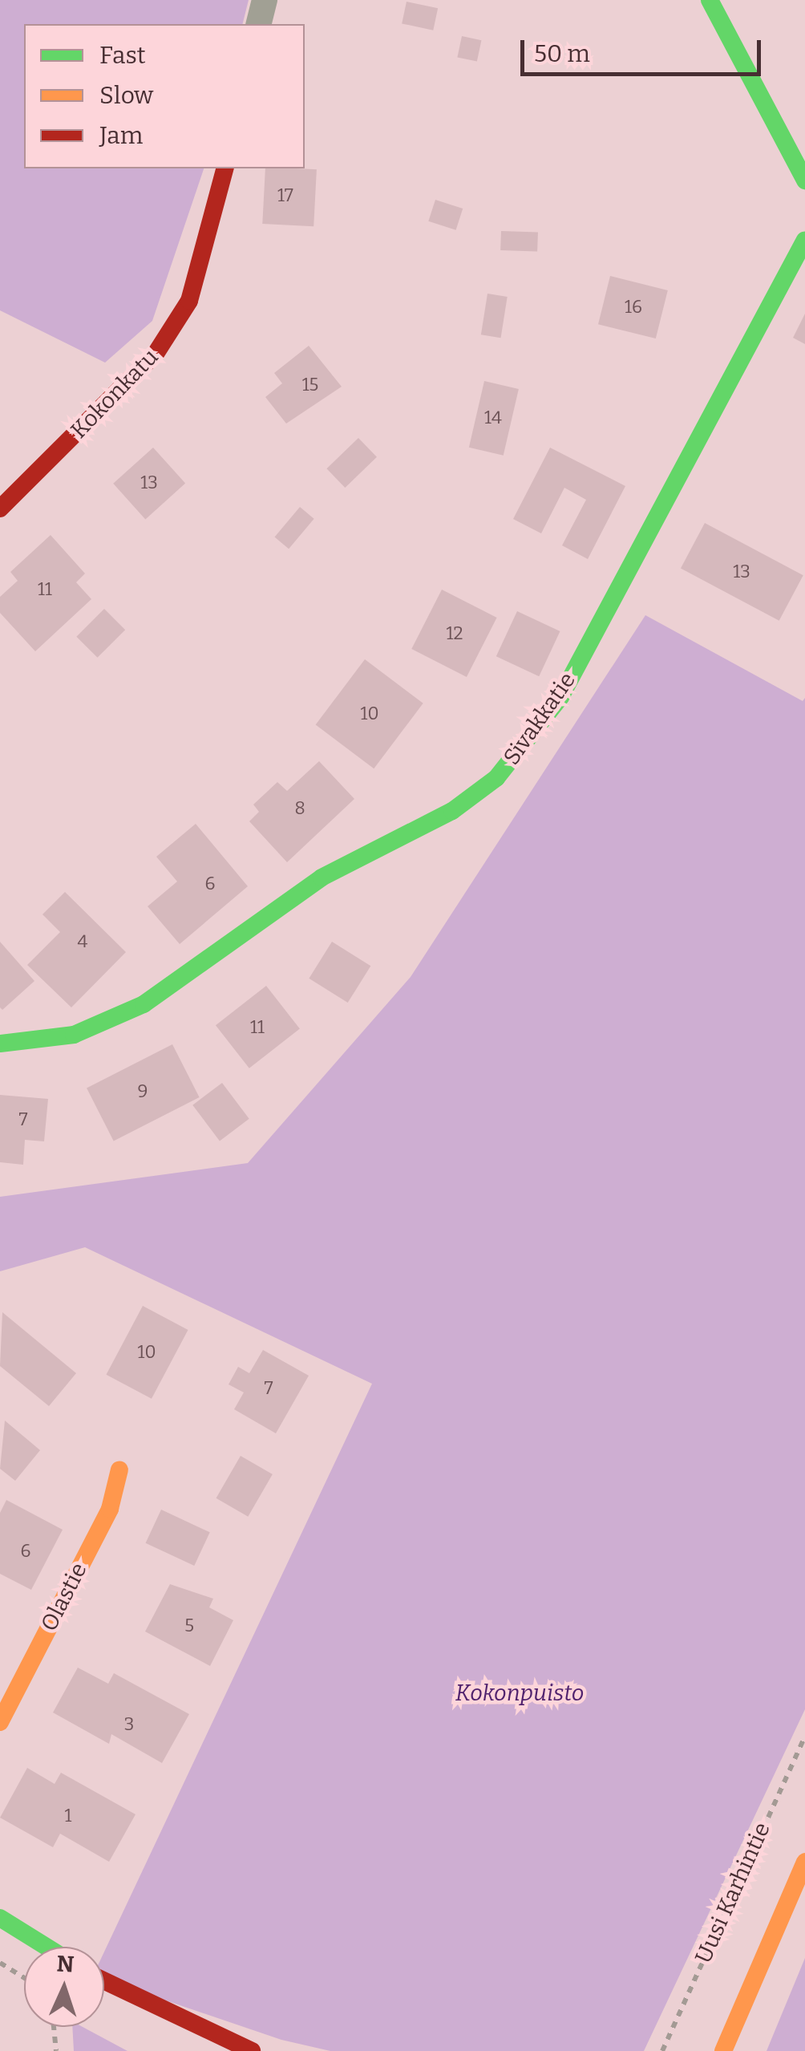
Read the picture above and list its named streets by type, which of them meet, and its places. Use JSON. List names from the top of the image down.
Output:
{
  "streets": {
    "street": ["Kokonkatu", "Sivakkatie", "Olastie"],
    "path": ["Uusi Karhintie"]
  },
  "parks": ["Kokonpuisto"],
  "house_numbers": [
    "17",
    "16",
    "15",
    "14",
    "13",
    "13",
    "11",
    "12",
    "10",
    "8",
    "6",
    "4",
    "11",
    "9",
    "7",
    "10",
    "7",
    "6",
    "5",
    "3",
    "1"
  ],
  "legend": ["Fast", "Slow", "Jam"],
  "scale_bar": "50 m",
  "north": "top"
}
